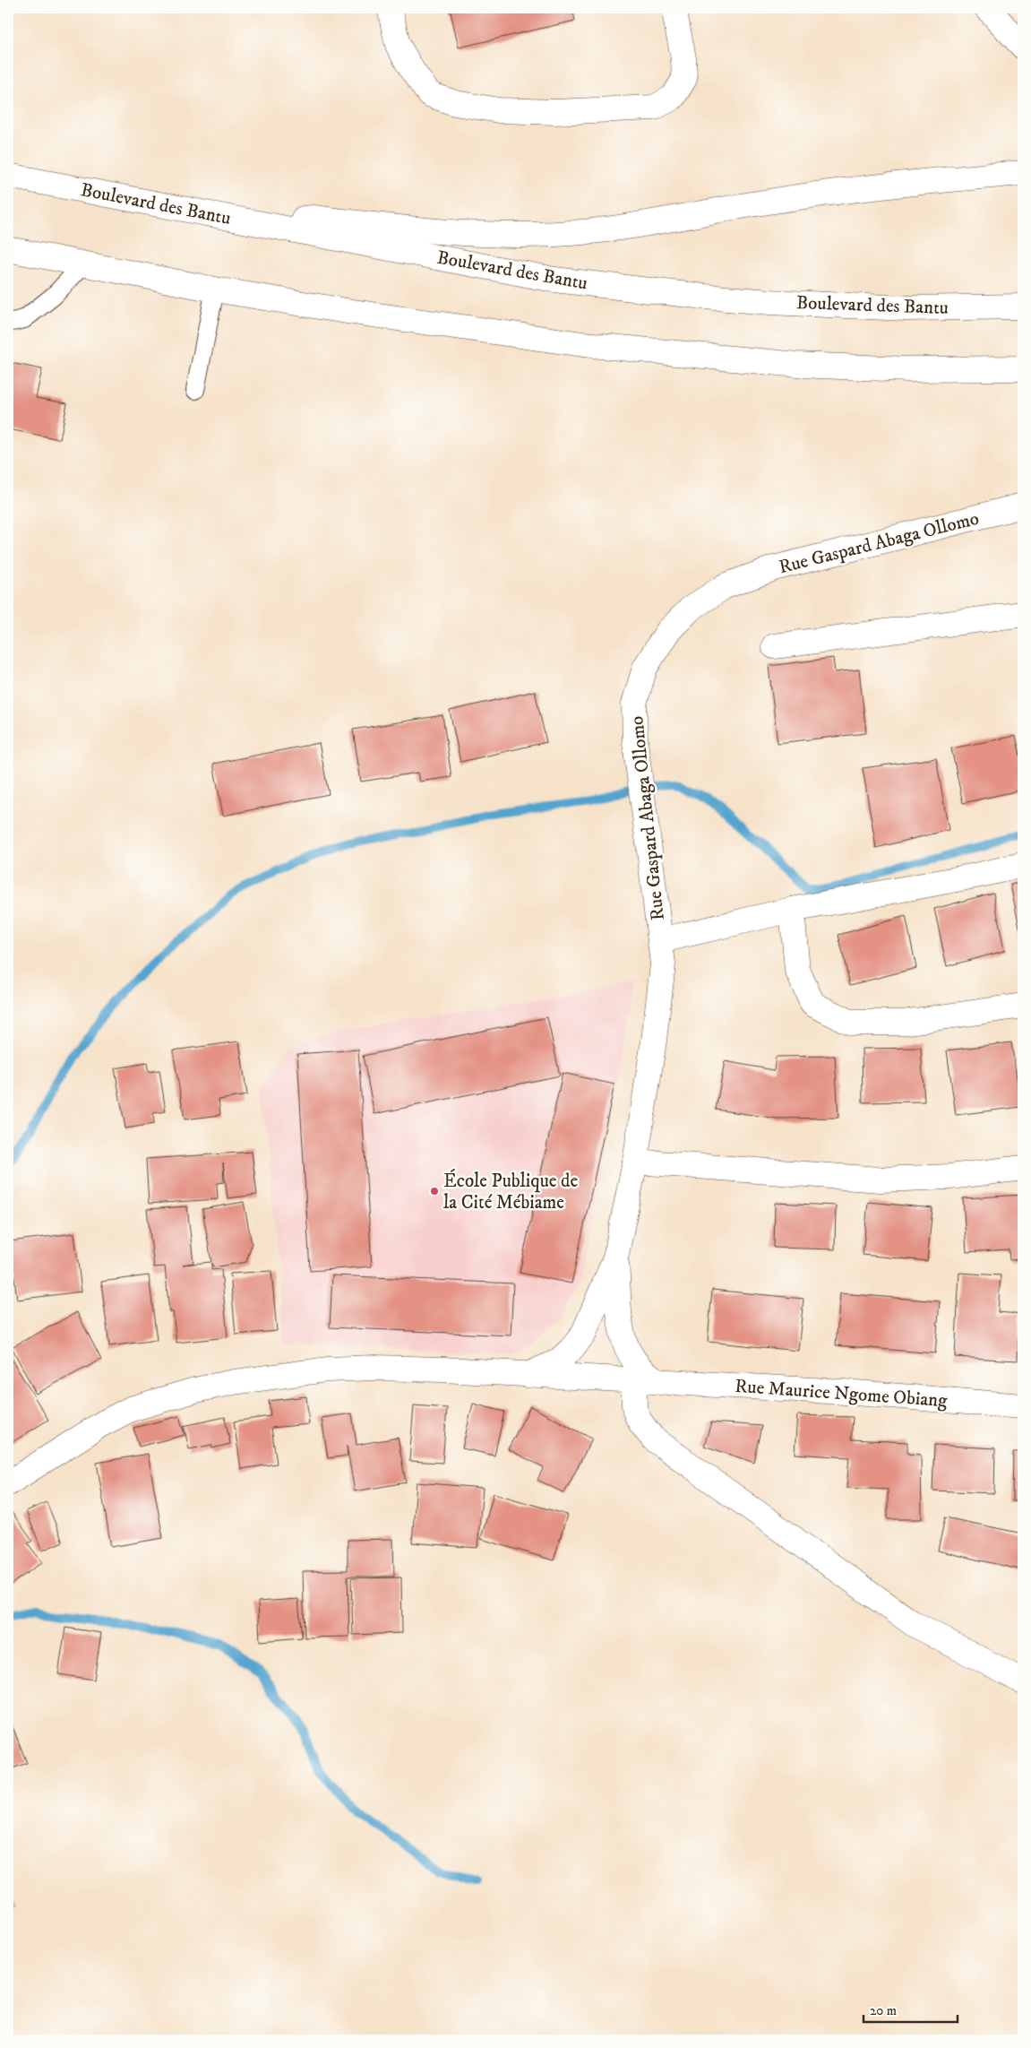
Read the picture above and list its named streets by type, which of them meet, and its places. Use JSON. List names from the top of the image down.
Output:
{
  "streets": {
    "main road": ["Boulevard des Bantu", "Rue Gaspard Abaga Ollomo", "Rue Maurice Ngome Obiang"]
  },
  "places": ["École Publique de la Cité Mébiame"],
  "scale_bar": "20 m"
}
